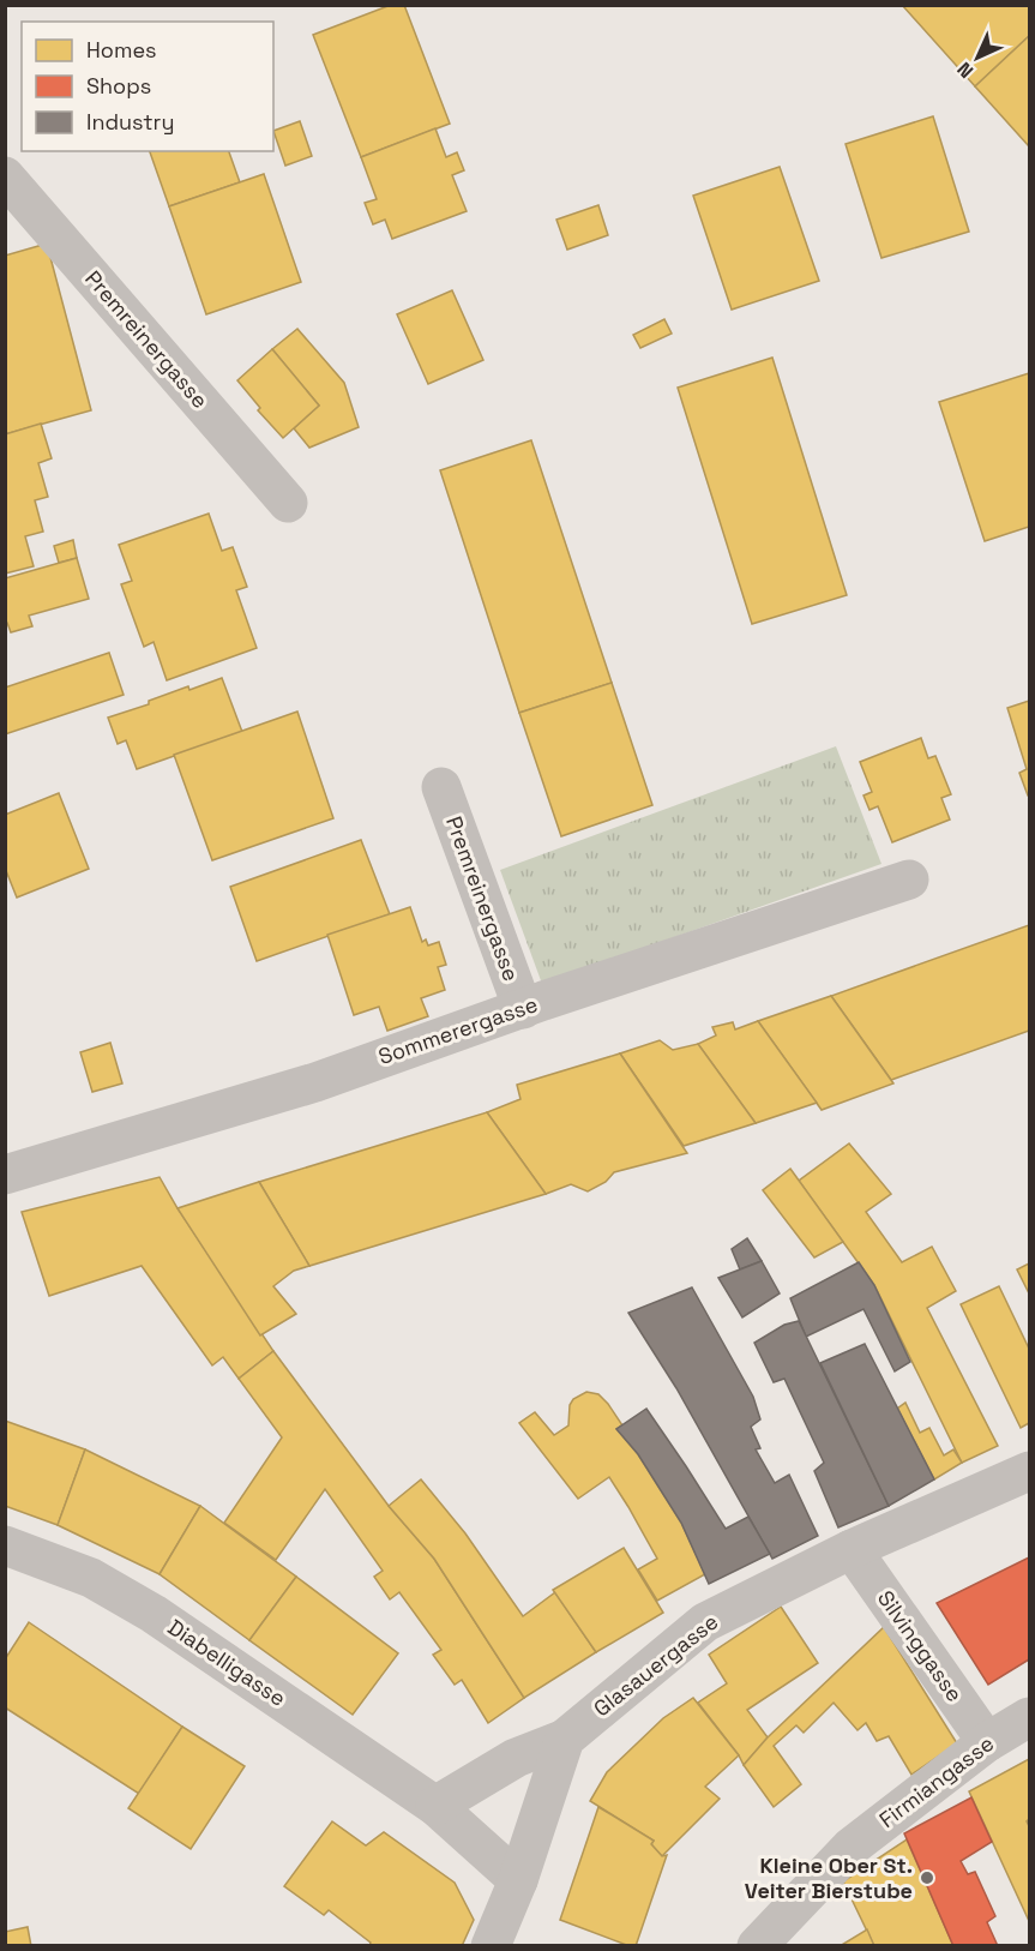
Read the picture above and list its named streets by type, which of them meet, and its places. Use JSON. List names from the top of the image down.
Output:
{
  "streets": {
    "street": [
      "Premreinergasse",
      "Sommerergasse",
      "Silvinggasse",
      "Diabelligasse",
      "Glasauergasse",
      "Firmiangasse"
    ]
  },
  "crossings": [
    ["Premreinergasse", "Sommerergasse"],
    ["Silvinggasse", "Glasauergasse"],
    ["Silvinggasse", "Firmiangasse"]
  ],
  "places": ["Kleine Ober St. Veiter Bierstube"],
  "legend": ["Homes", "Shops", "Industry"],
  "north": "bottom left"
}
